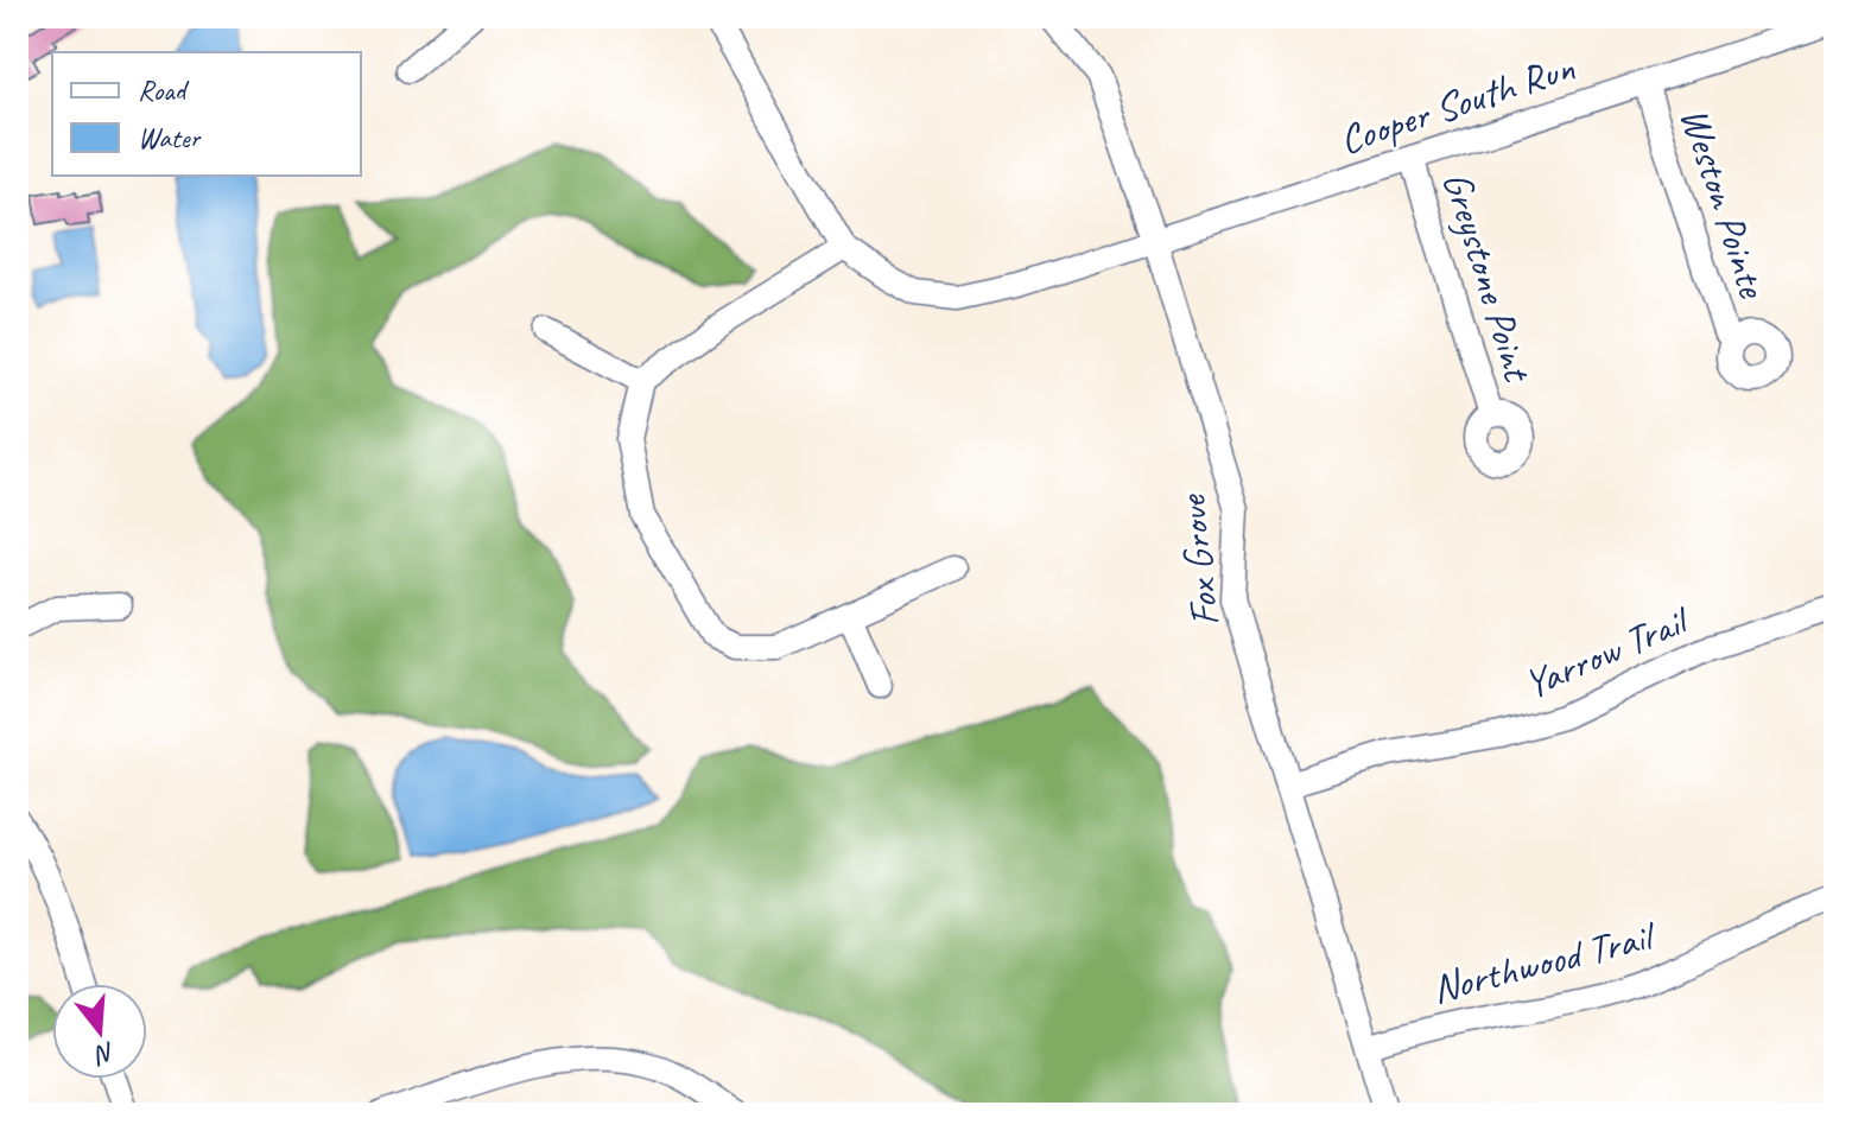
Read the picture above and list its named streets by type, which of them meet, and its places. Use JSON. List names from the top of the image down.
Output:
{
  "streets": {
    "street": [
      "Cooper South Run",
      "Weston Pointe",
      "Greystone Point",
      "Fox Grove",
      "Yarrow Trail",
      "Northwood Trail"
    ]
  },
  "crossings": [
    ["Cooper South Run", "Weston Pointe"],
    ["Cooper South Run", "Greystone Point"],
    ["Cooper South Run", "Fox Grove"],
    ["Fox Grove", "Yarrow Trail"],
    ["Fox Grove", "Northwood Trail"]
  ],
  "legend": ["Road", "Water"],
  "north": "bottom"
}
